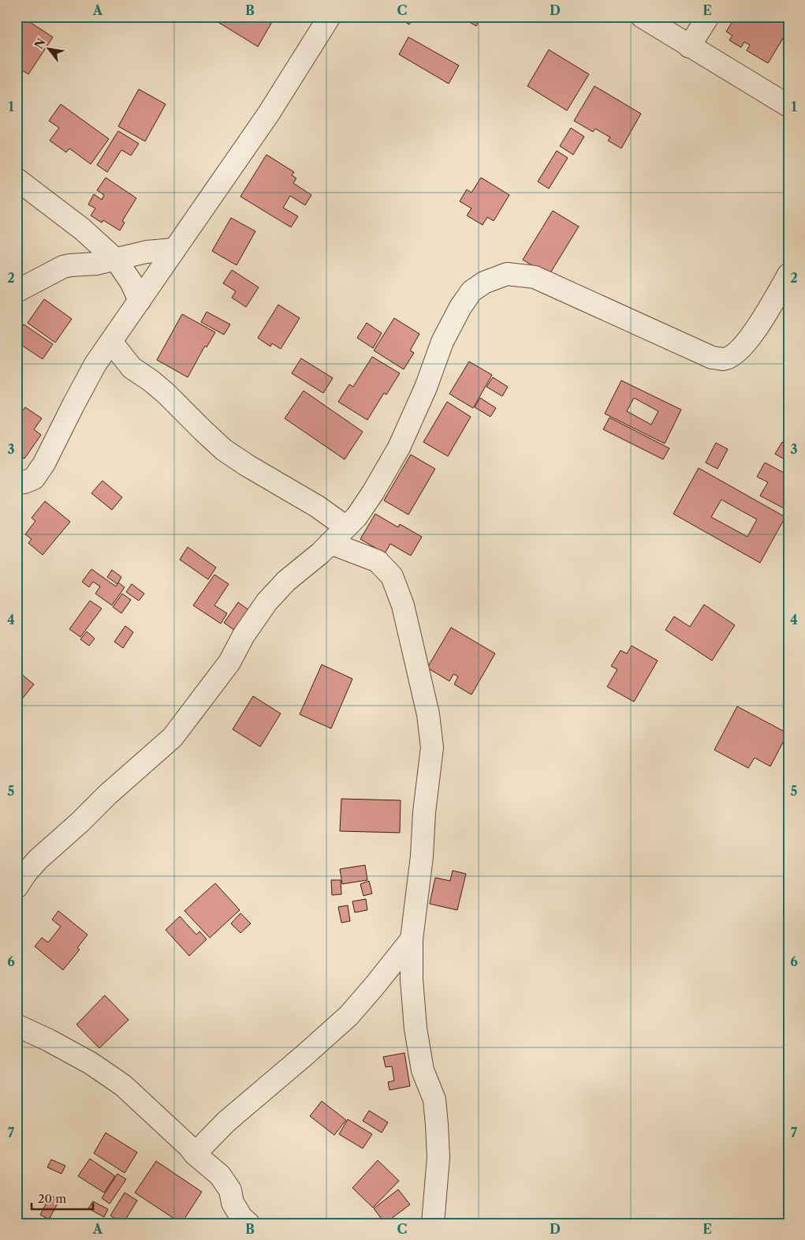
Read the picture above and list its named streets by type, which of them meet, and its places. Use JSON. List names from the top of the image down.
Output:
{
  "scale_bar": "20 m",
  "north": "top left",
  "grid": {
    "columns": [
      "A",
      "B",
      "C",
      "D",
      "E"
    ],
    "rows": [
      "1",
      "2",
      "3",
      "4",
      "5",
      "6",
      "7"
    ]
  }
}
